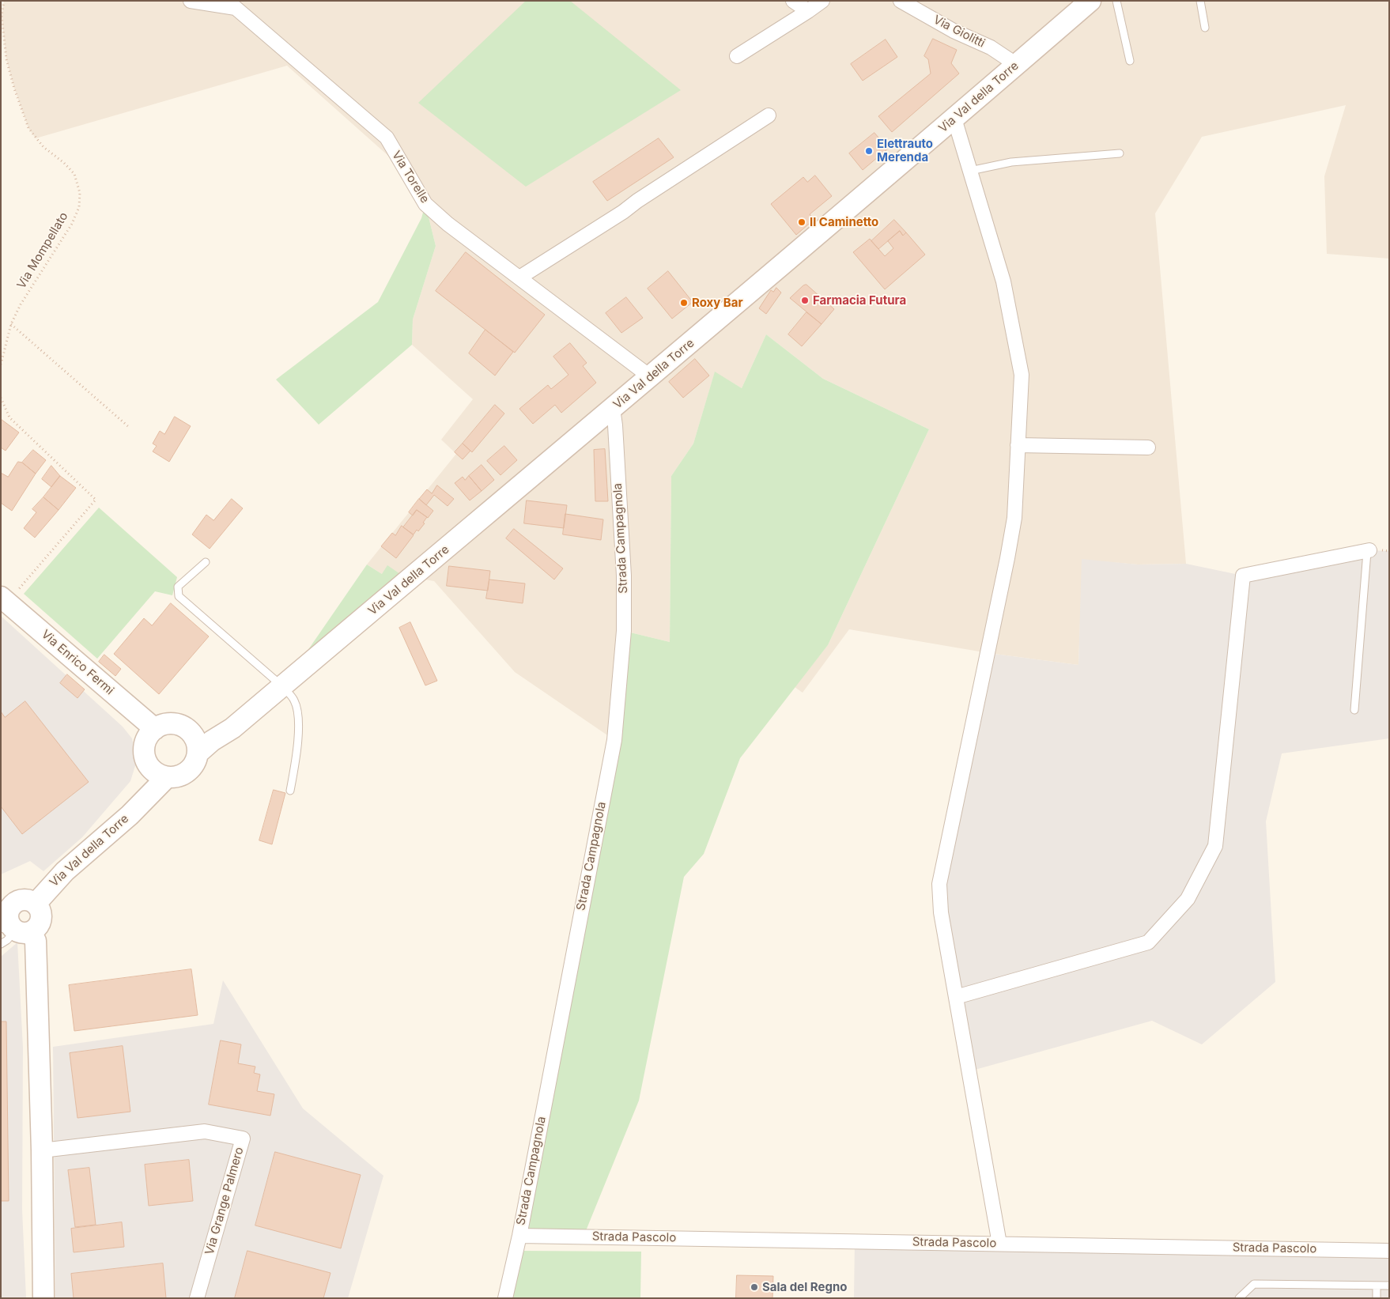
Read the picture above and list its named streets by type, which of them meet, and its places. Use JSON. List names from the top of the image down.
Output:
{
  "streets": {
    "street": [
      "Via Giolitti",
      "Via Val della Torre",
      "Via Torelle",
      "Strada Campagnola",
      "Via Enrico Fermi",
      "Via Grange Palmero",
      "Strada Pascolo"
    ],
    "path": ["Via Mompellato"]
  },
  "crossings": [
    ["Via Giolitti", "Via Val della Torre"],
    ["Via Val della Torre", "Via Torelle"],
    ["Via Val della Torre", "Strada Campagnola"],
    ["Via Val della Torre", "Via Enrico Fermi"],
    ["Strada Campagnola", "Strada Pascolo"]
  ],
  "places": [
    "Elettrauto Merenda",
    "Il Caminetto",
    "Farmacia Futura",
    "Roxy Bar",
    "Sala del Regno"
  ]
}
